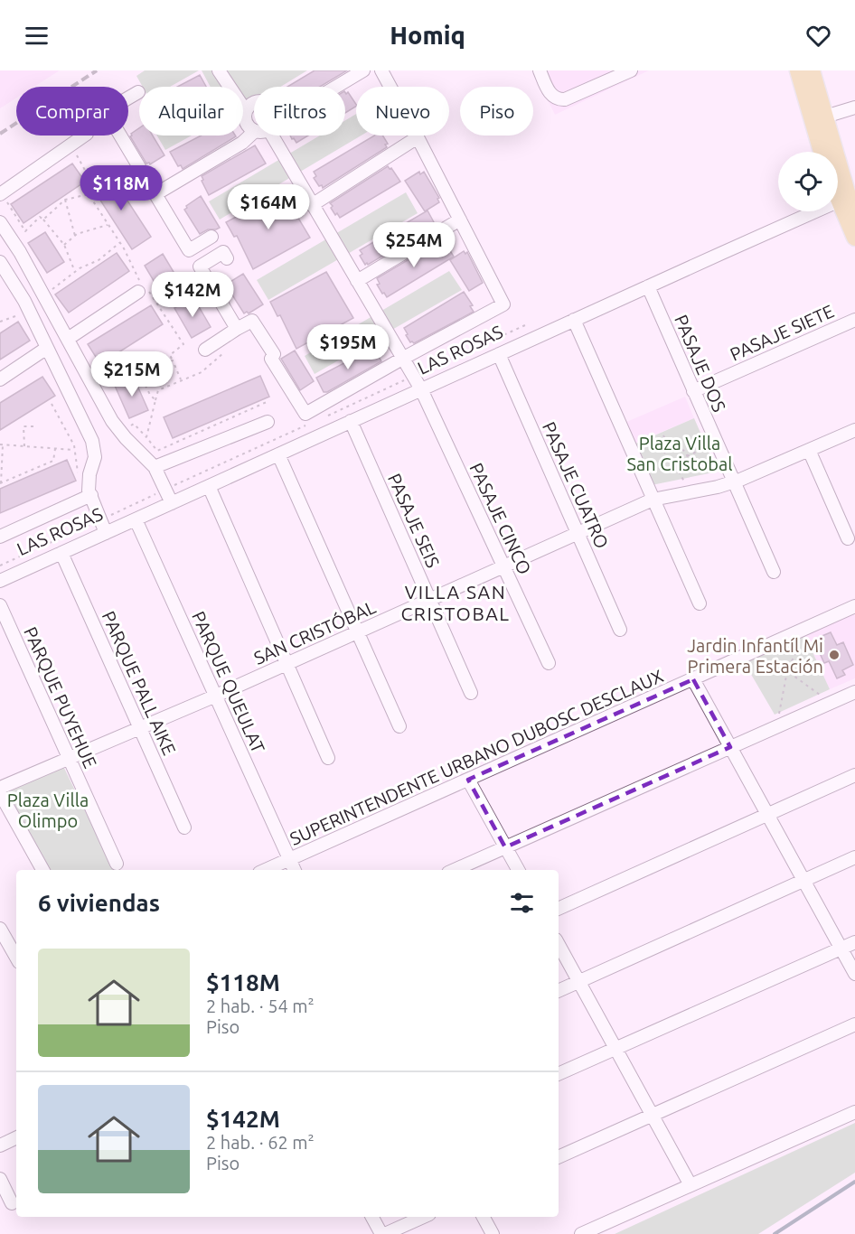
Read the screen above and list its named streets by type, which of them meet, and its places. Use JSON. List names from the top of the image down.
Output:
{
  "streets": {
    "street": [
      "PASAJE SIETE",
      "LAS ROSAS",
      "PASAJE DOS",
      "PASAJE CUATRO",
      "PASAJE CINCO",
      "PASAJE SEIS",
      "SAN CRISTÓBAL",
      "PARQUE QUEULAT",
      "PARQUE PALL AIKE",
      "PARQUE PUYEHUE",
      "SUPERINTENDENTE URBANO DUBOSC DESCLAUX"
    ]
  },
  "crossings": [
    ["PASAJE SIETE", "PASAJE DOS"],
    ["LAS ROSAS", "PASAJE DOS"],
    ["LAS ROSAS", "PASAJE CUATRO"],
    ["LAS ROSAS", "PASAJE CINCO"],
    ["LAS ROSAS", "PASAJE SEIS"],
    ["LAS ROSAS", "PARQUE QUEULAT"],
    ["LAS ROSAS", "PARQUE PALL AIKE"],
    ["PASAJE DOS", "SAN CRISTÓBAL"],
    ["PASAJE CUATRO", "SAN CRISTÓBAL"],
    ["PASAJE CINCO", "SAN CRISTÓBAL"],
    ["PASAJE SEIS", "SAN CRISTÓBAL"],
    ["SAN CRISTÓBAL", "PARQUE QUEULAT"],
    ["SAN CRISTÓBAL", "PARQUE PALL AIKE"],
    ["SAN CRISTÓBAL", "PARQUE PUYEHUE"],
    ["PARQUE QUEULAT", "SUPERINTENDENTE URBANO DUBOSC DESCLAUX"]
  ],
  "districts": ["VILLA SAN CRISTOBAL"],
  "parks": ["Plaza Villa San Cristobal", "Plaza Villa Olimpo"],
  "places": ["Jardin Infantíl Mi Primera Estación"],
  "page": {
    "header": "Homiq",
    "chip": [
      "Comprar",
      "Alquilar",
      "Filtros",
      "Nuevo",
      "Piso"
    ],
    "price": [
      "$118M",
      "$164M",
      "$254M",
      "$142M",
      "$195M",
      "$215M"
    ],
    "heading": "6 viviendas",
    "list": [
      {
        "name": "$118M",
        "note": "2 hab. · 54 m² · Piso"
      },
      {
        "name": "$142M",
        "note": "2 hab. · 62 m² · Piso"
      }
    ]
  }
}
